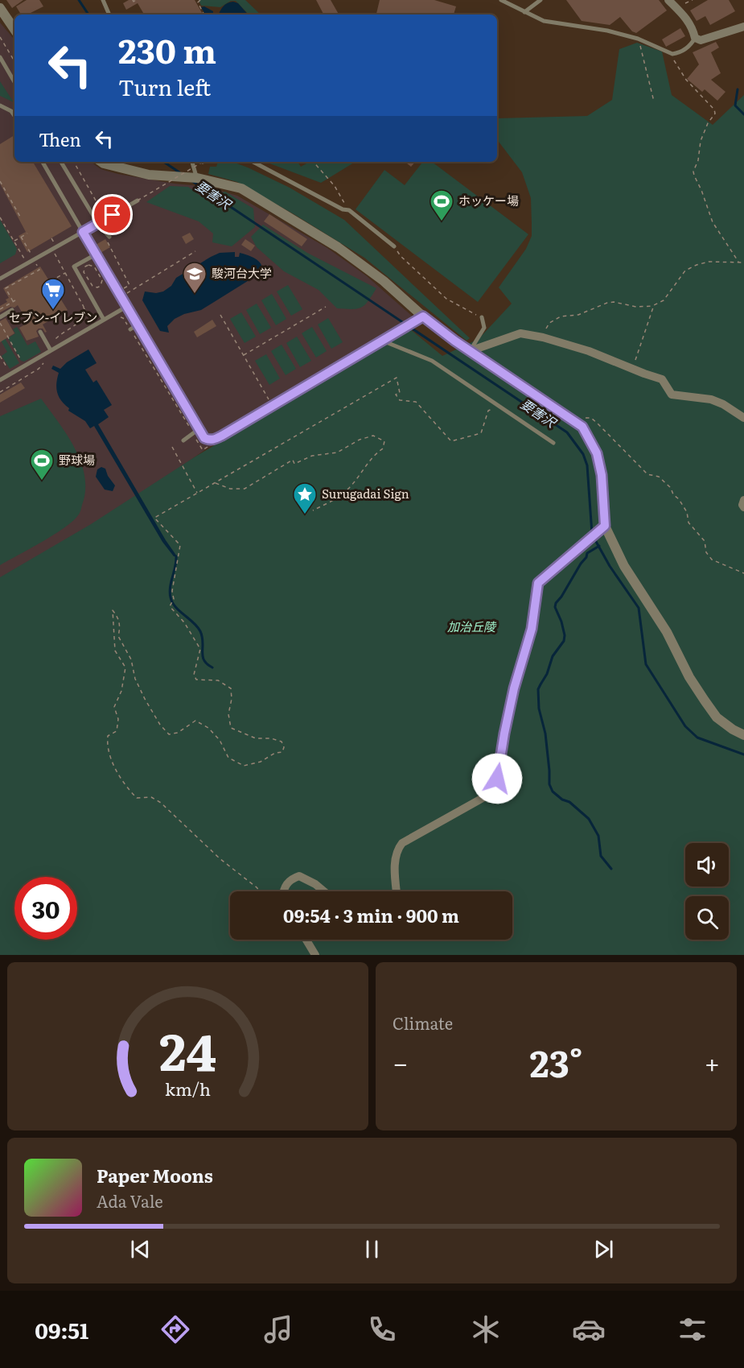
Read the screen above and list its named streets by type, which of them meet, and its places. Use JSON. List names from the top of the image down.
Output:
{
  "water": ["要害沢"],
  "parks": ["加治丘陵"],
  "places": {
    "sports": ["ホッケー場", "野球場"],
    "school or university": ["駿河台大学"],
    "supermarket": ["セブン-イレブン"],
    "place": ["Surugadai Sign"]
  },
  "page": {
    "turn": ["230 m", "Turn left"],
    "then": "Then",
    "limit": "30",
    "trip": "09:54 · 3 min · 900 m",
    "tile": "Climate",
    "heat": ["−", "23°", "+"],
    "song": ["Paper Moons", "Ada Vale"],
    "tabs": "09:51",
    "gauge": ["24", "km/h"]
  }
}
